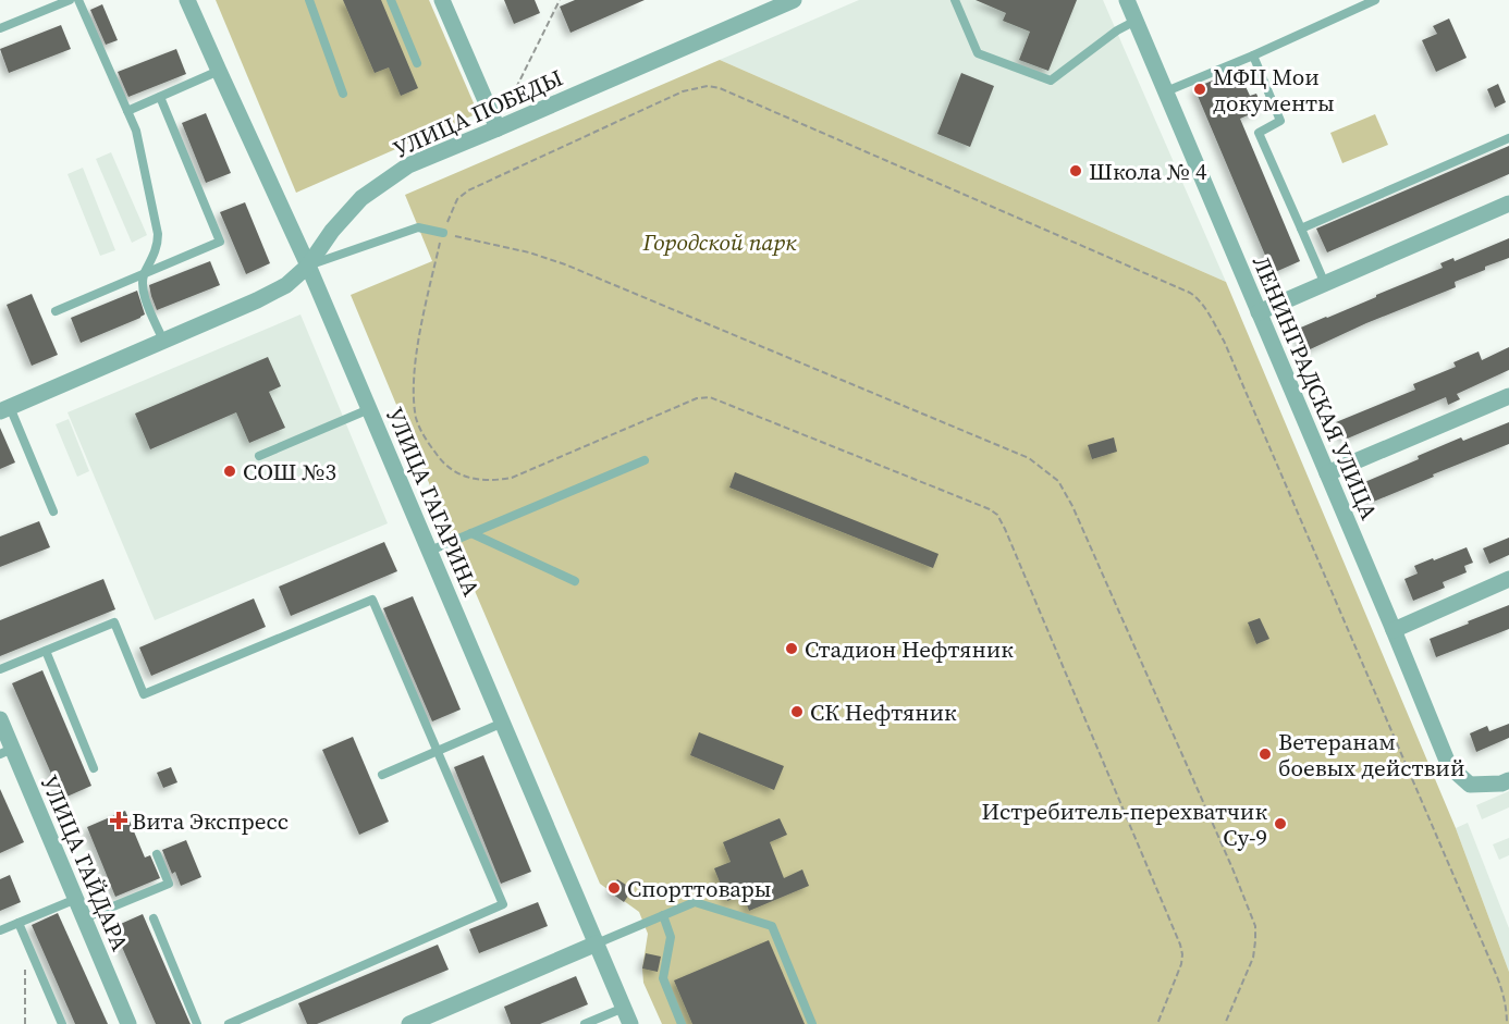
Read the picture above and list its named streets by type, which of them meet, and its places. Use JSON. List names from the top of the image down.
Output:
{
  "streets": {
    "street": [
      "УЛИЦА ПОБЕДЫ",
      "ЛЕНИНГРАДСКАЯ УЛИЦА",
      "УЛИЦА ГАГАРИНА",
      "УЛИЦА ГАЙДАРА"
    ]
  },
  "crossings": [
    ["УЛИЦА ПОБЕДЫ", "УЛИЦА ГАГАРИНА"]
  ],
  "parks": ["Городской парк"],
  "places": {
    "other": [
      "МФЦ Мои документы",
      "Школа № 4",
      "СОШ №3",
      "Стадион Нефтяник",
      "СК Нефтяник",
      "Ветеранам боевых действий",
      "Истребитель-перехватчик Су-9",
      "Спорттовары"
    ],
    "health": ["Вита Экспресс"]
  }
}
